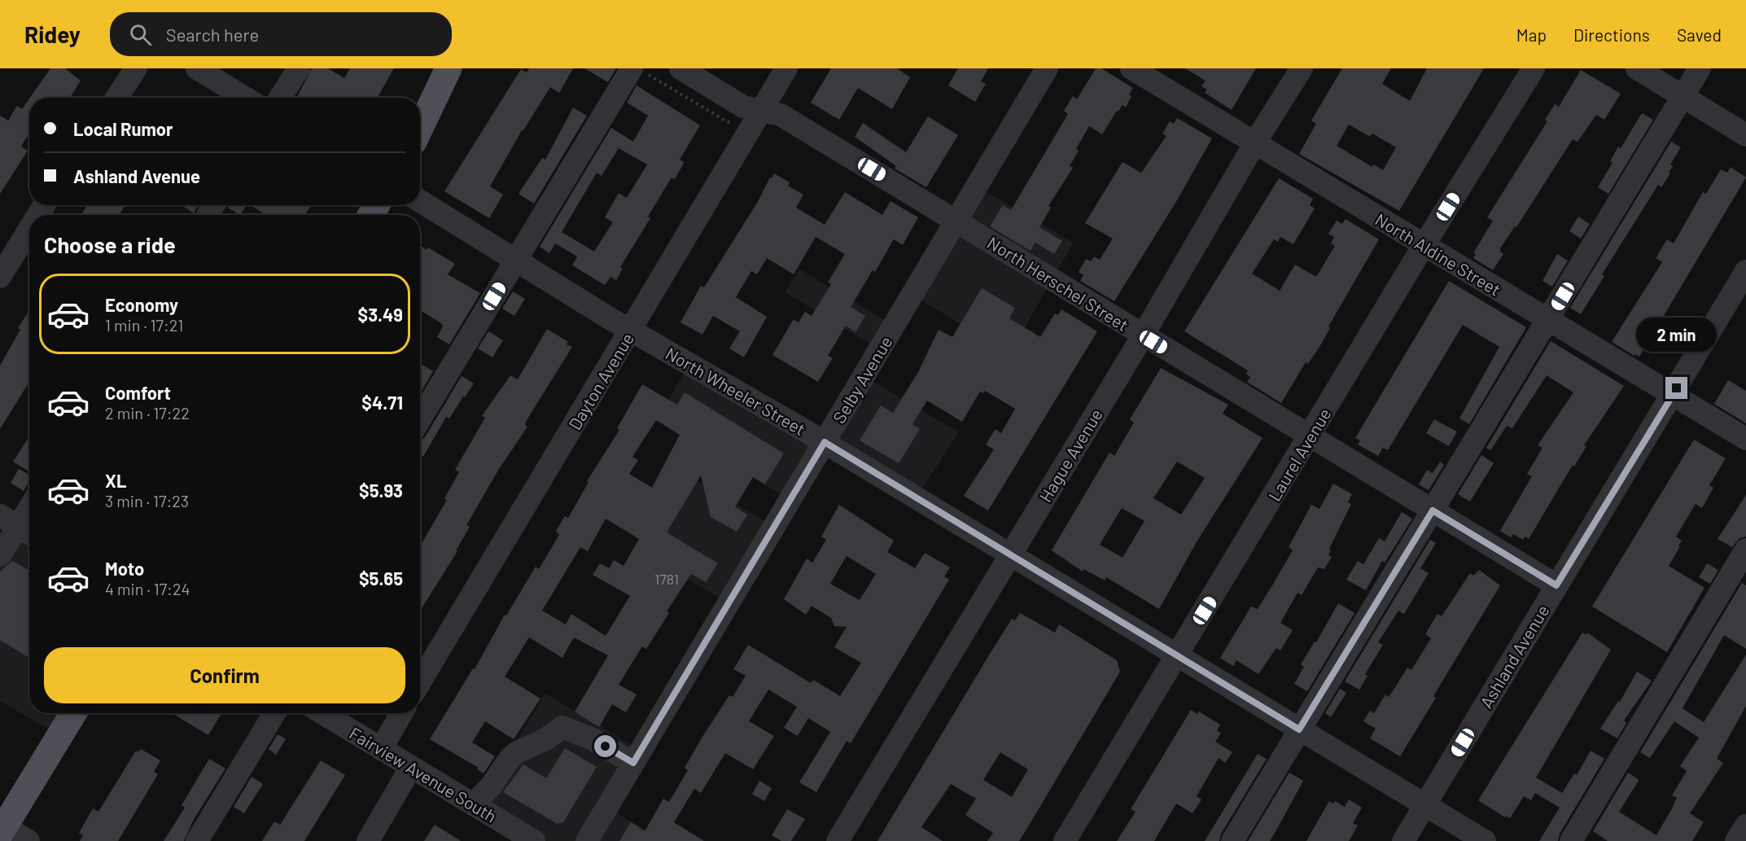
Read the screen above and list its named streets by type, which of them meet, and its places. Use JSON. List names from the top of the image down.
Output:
{
  "streets": {
    "street": [
      "North Aldine Street",
      "North Herschel Street",
      "Selby Avenue",
      "Dayton Avenue",
      "North Wheeler Street",
      "Laurel Avenue",
      "Hague Avenue",
      "Ashland Avenue",
      "Fairview Avenue South"
    ]
  },
  "crossings": [
    ["North Aldine Street", "Laurel Avenue"],
    ["North Aldine Street", "Hague Avenue"],
    ["North Aldine Street", "Ashland Avenue"],
    ["North Herschel Street", "Selby Avenue"],
    ["North Herschel Street", "Dayton Avenue"],
    ["North Herschel Street", "Laurel Avenue"],
    ["North Herschel Street", "Hague Avenue"],
    ["North Herschel Street", "Ashland Avenue"],
    ["Selby Avenue", "North Wheeler Street"],
    ["Dayton Avenue", "North Wheeler Street"],
    ["North Wheeler Street", "Laurel Avenue"],
    ["North Wheeler Street", "Hague Avenue"],
    ["North Wheeler Street", "Ashland Avenue"]
  ],
  "house_numbers": ["1781"],
  "page": {
    "header": "Ridey",
    "search": "Search here",
    "nav": ["Map", "Directions", "Saved"],
    "banner": ["Local Rumor", "Ashland Avenue"],
    "heading": "Choose a ride",
    "list": [
      {
        "name": "Economy",
        "note": "1 min · 17:21",
        "value": "$3.49"
      },
      {
        "name": "Comfort",
        "note": "2 min · 17:22",
        "value": "$4.71"
      },
      {
        "name": "XL",
        "note": "3 min · 17:23",
        "value": "$5.93"
      },
      {
        "name": "Moto",
        "note": "4 min · 17:24",
        "value": "$5.65"
      }
    ],
    "bubble": "2 min",
    "buttons": "Confirm"
  }
}
